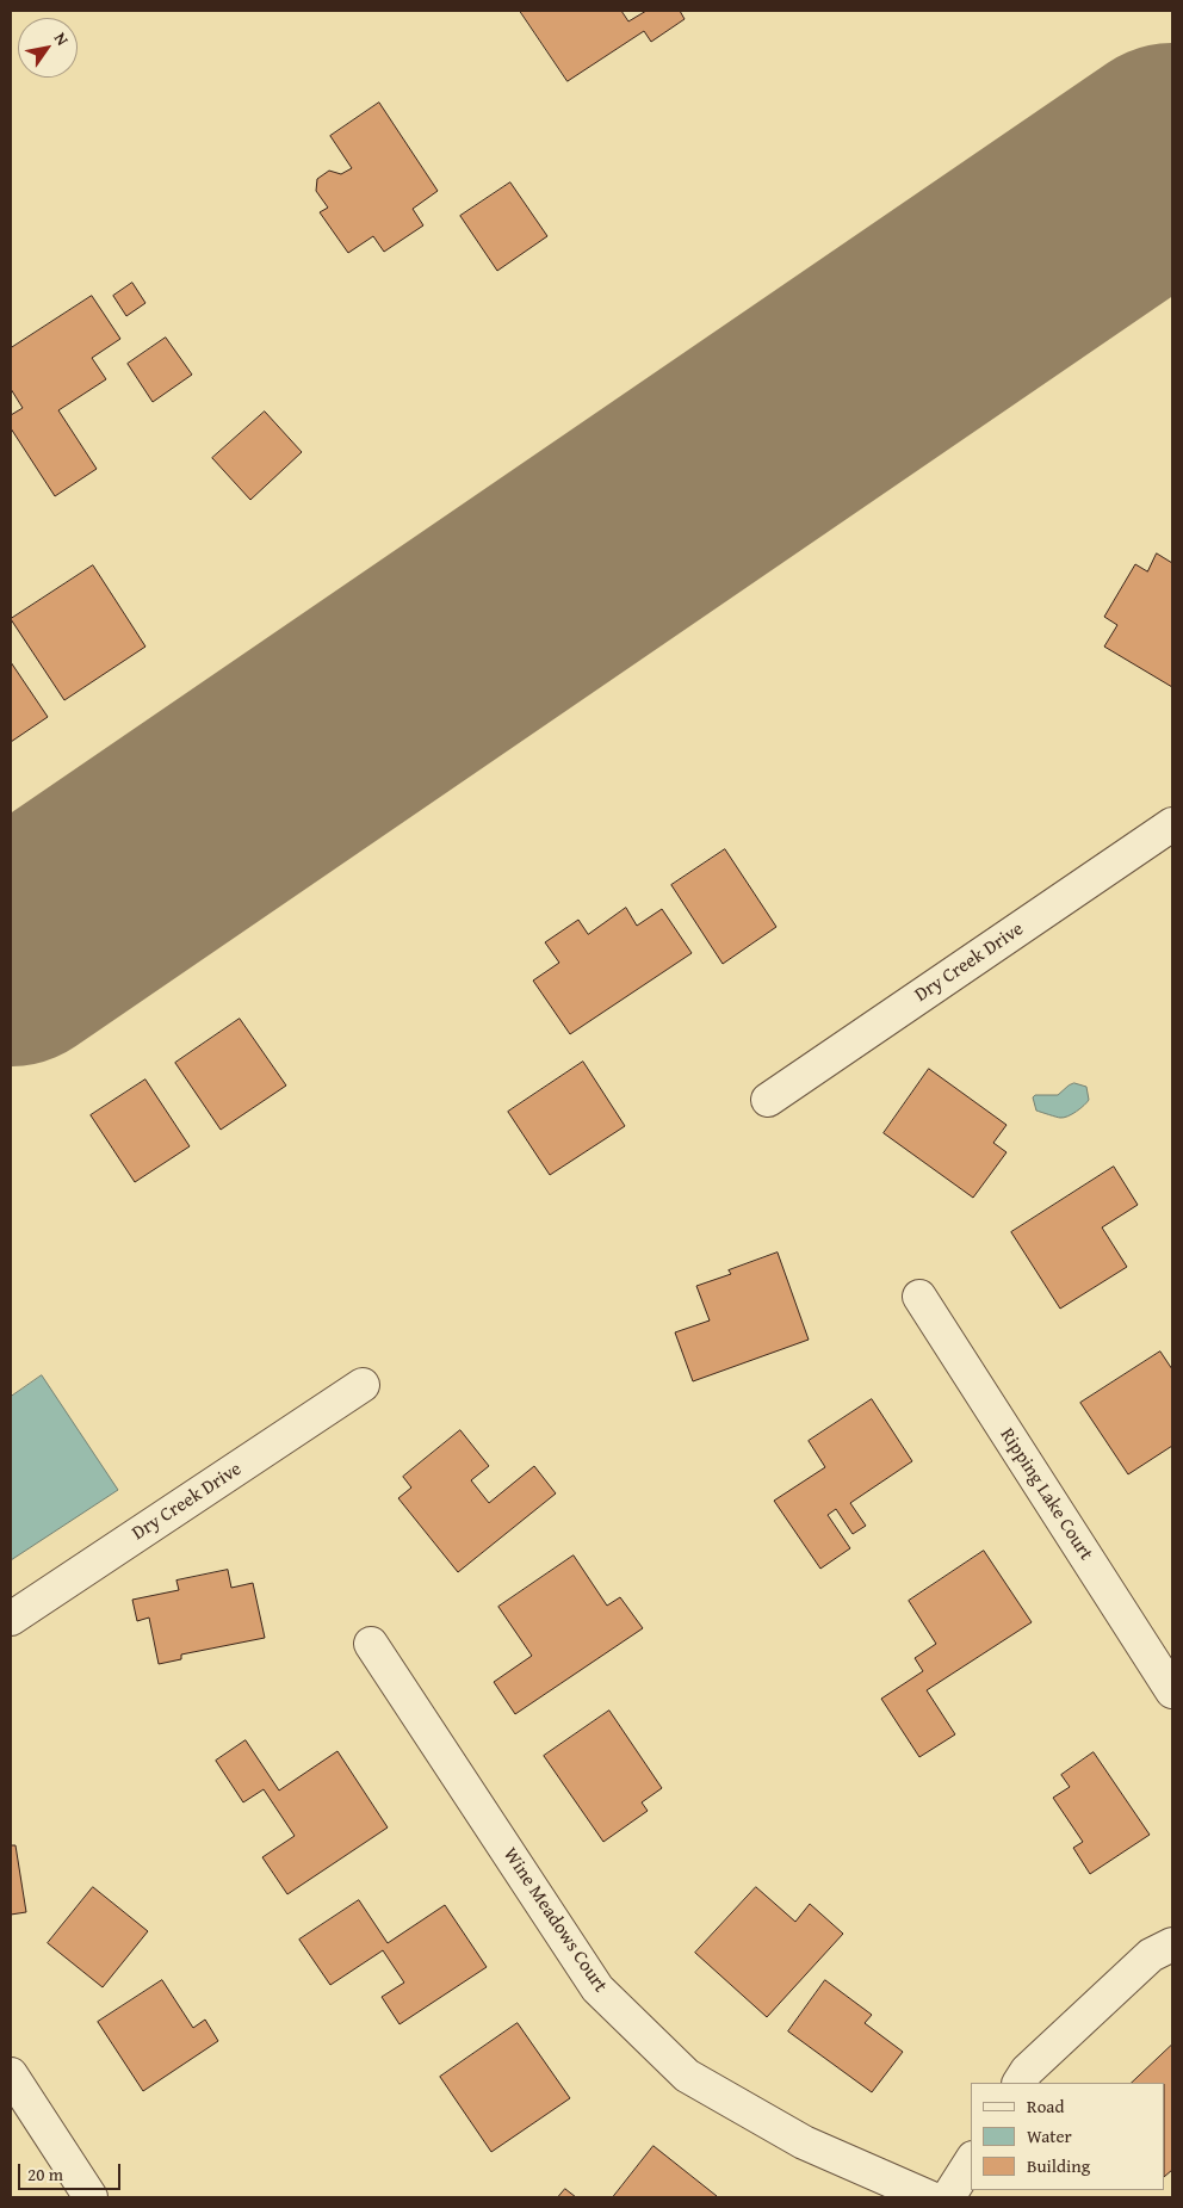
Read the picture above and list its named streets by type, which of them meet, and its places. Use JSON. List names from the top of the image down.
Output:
{
  "streets": {
    "street": ["Dry Creek Drive", "Ripping Lake Court", "Wine Meadows Court"]
  },
  "legend": ["Road", "Water", "Building"],
  "scale_bar": "20 m",
  "north": "top right"
}
